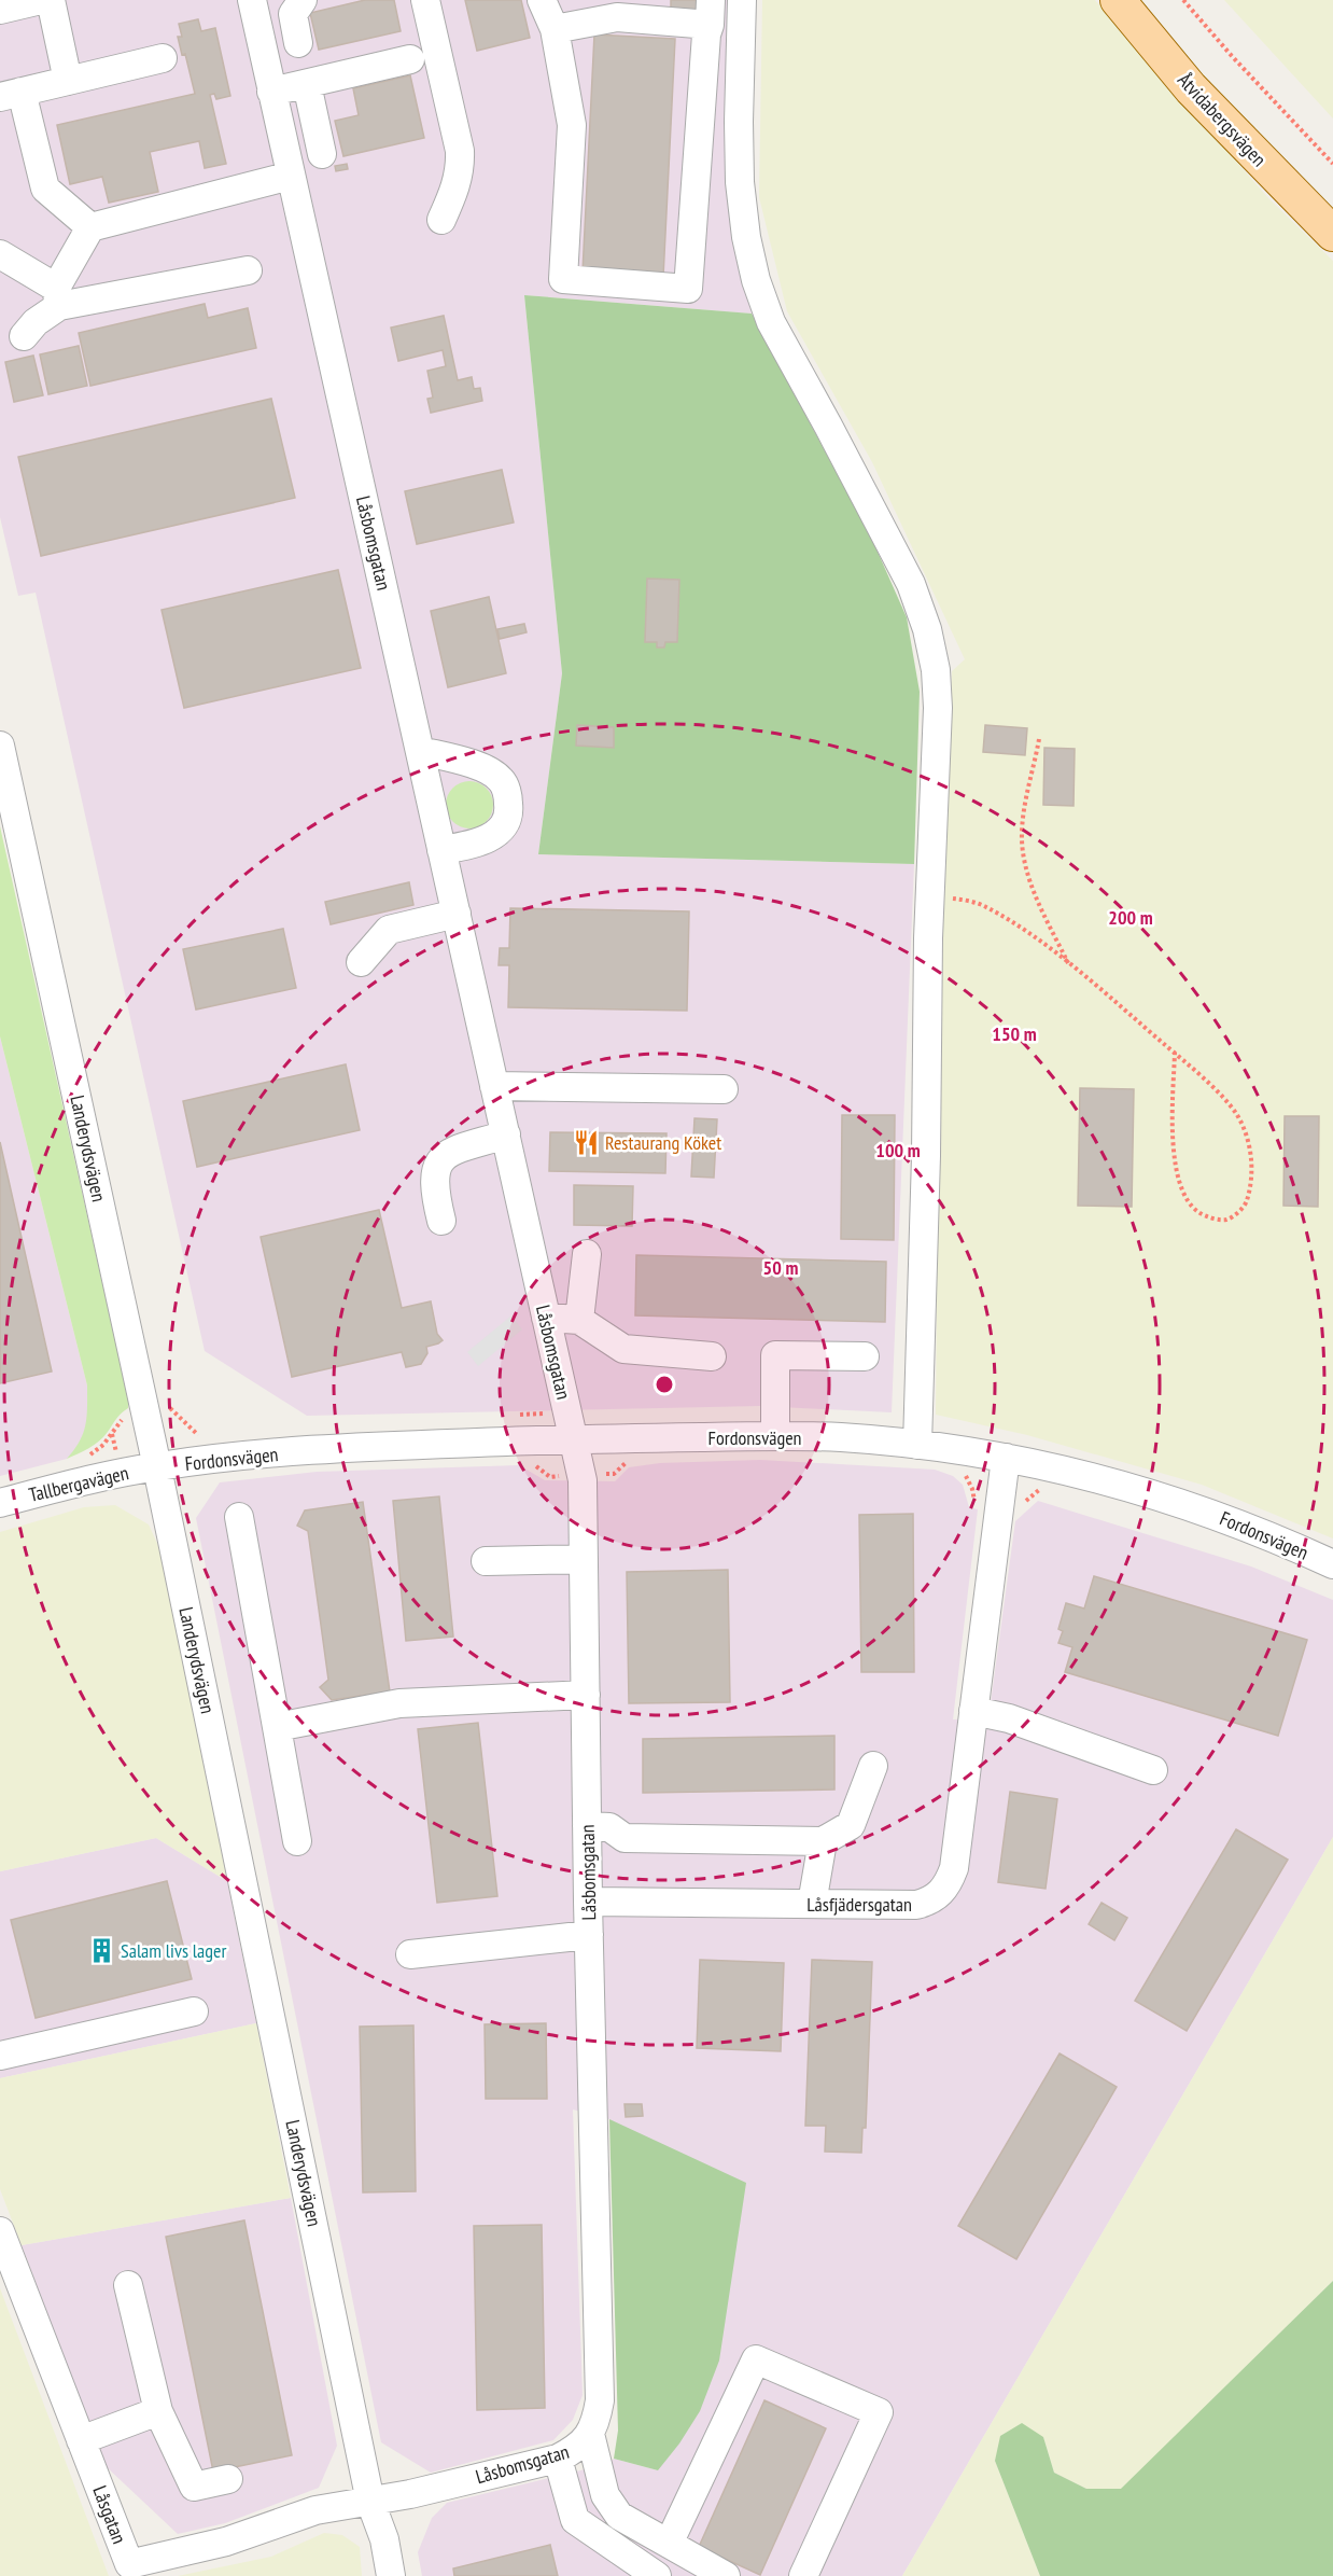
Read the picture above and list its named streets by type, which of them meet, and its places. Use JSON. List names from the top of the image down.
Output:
{
  "streets": {
    "main road": ["Åtvidabergsvägen"],
    "street": [
      "Låsbomsgatan",
      "Landerydsvägen",
      "Fordonsvägen",
      "Tallbergavägen",
      "Låsfjädersgatan",
      "Låsgatan"
    ]
  },
  "crossings": [
    ["Låsbomsgatan", "Landerydsvägen"],
    ["Låsbomsgatan", "Fordonsvägen"],
    ["Låsbomsgatan", "Låsfjädersgatan"],
    ["Låsbomsgatan", "Låsgatan"],
    ["Landerydsvägen", "Fordonsvägen"],
    ["Landerydsvägen", "Tallbergavägen"],
    ["Landerydsvägen", "Låsgatan"],
    ["Fordonsvägen", "Tallbergavägen"],
    ["Fordonsvägen", "Låsfjädersgatan"]
  ],
  "places": {
    "restaurant": ["Restaurang Köket"],
    "building": ["Salam livs lager"]
  },
  "rings": [
    "200 m",
    "150 m",
    "100 m",
    "50 m"
  ]
}
